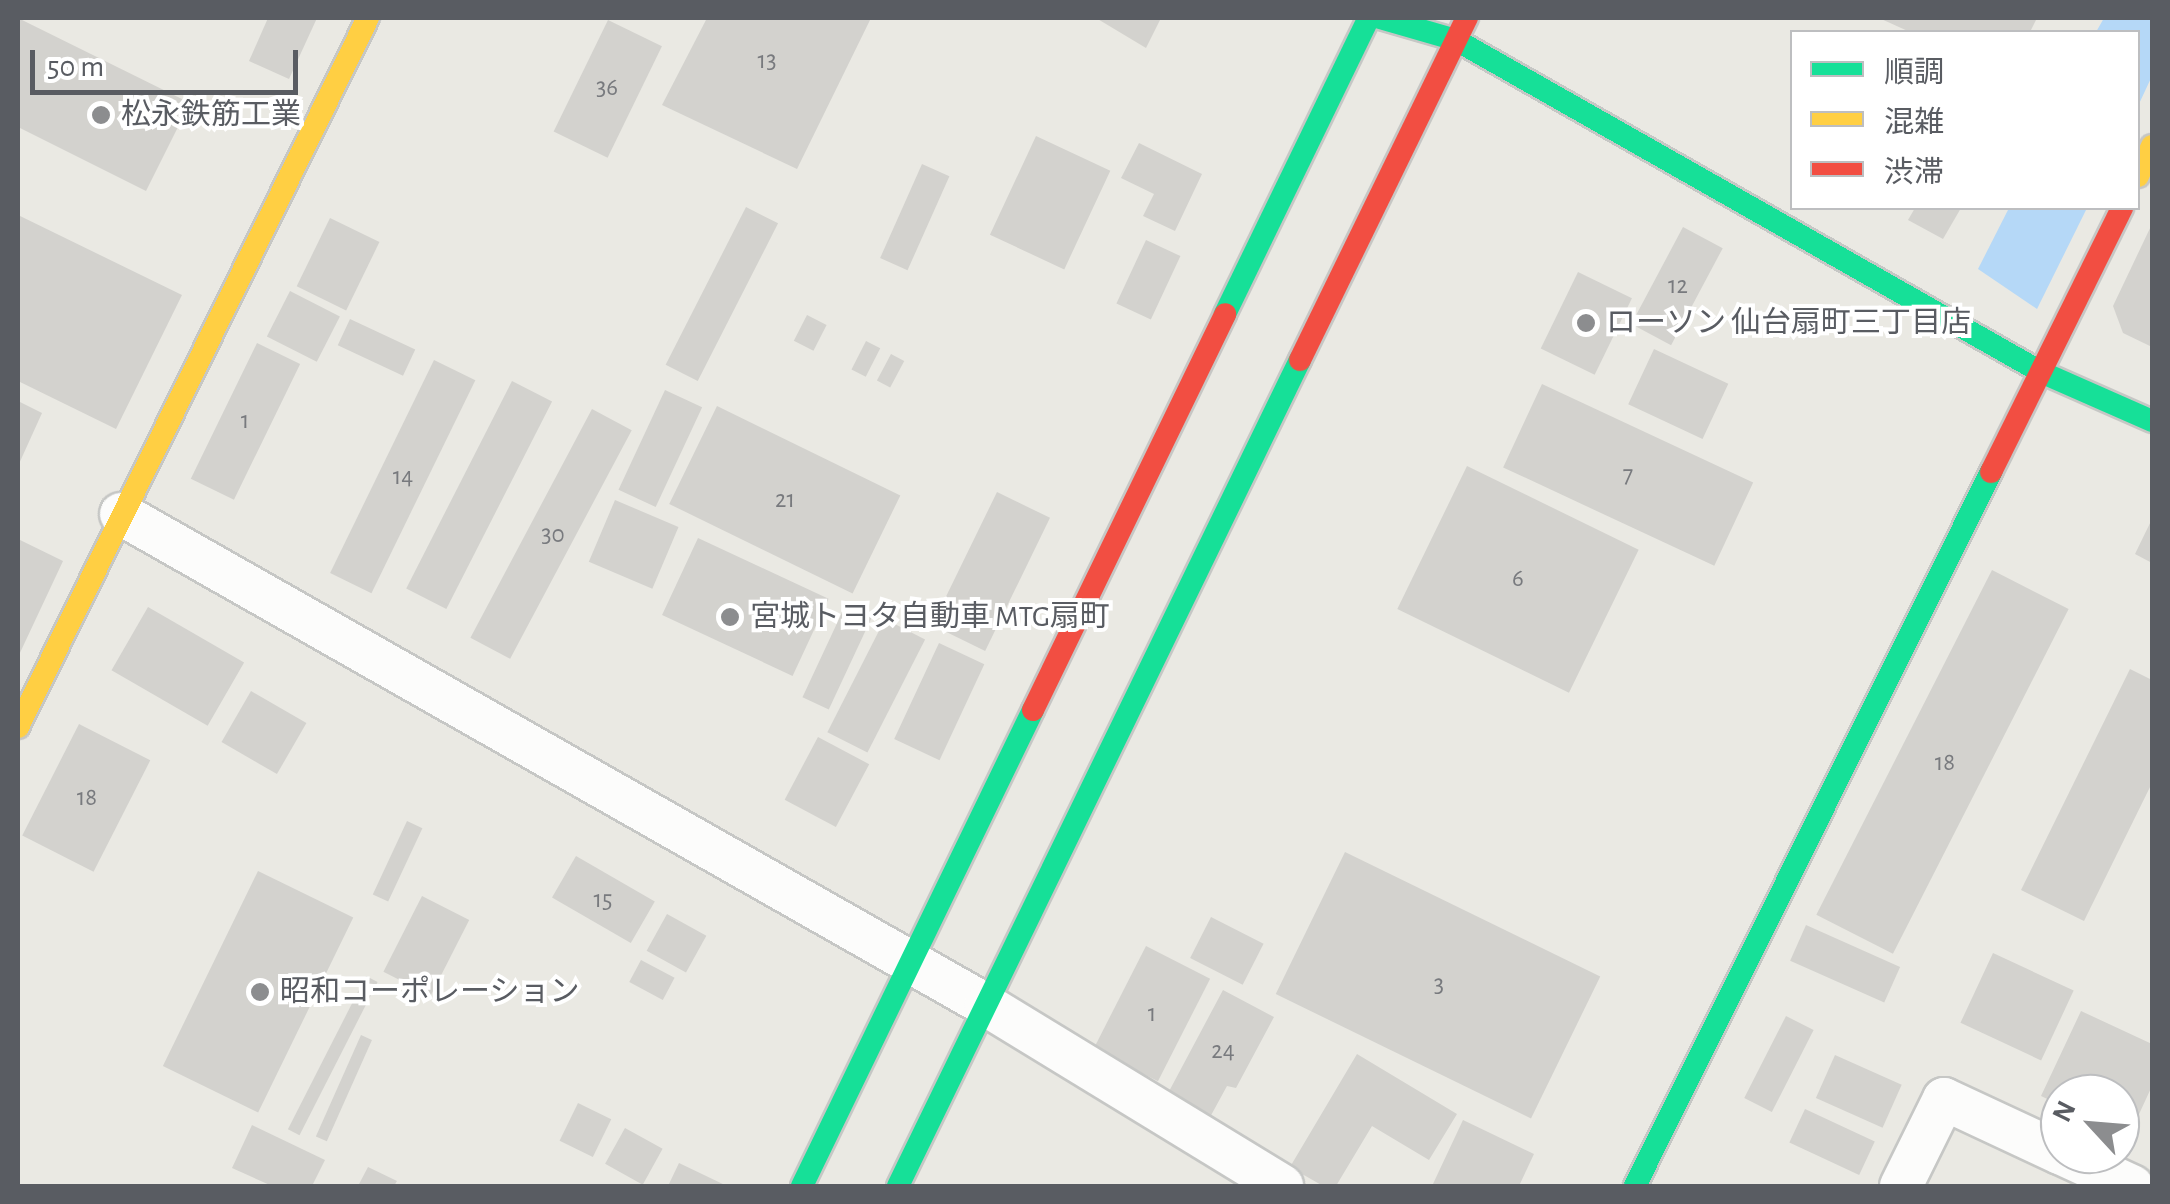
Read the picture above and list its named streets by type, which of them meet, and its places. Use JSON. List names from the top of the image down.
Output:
{
  "places": [
    "松永鉄筋工業",
    "ローソン 仙台扇町三丁目店",
    "宮城トヨタ自動車 MTG扇町",
    "昭和コーポレーション"
  ],
  "house_numbers": [
    "13",
    "36",
    "12",
    "1",
    "7",
    "14",
    "21",
    "30",
    "6",
    "18",
    "18",
    "15",
    "3",
    "1",
    "24"
  ],
  "legend": ["順調", "混雑", "渋滞"],
  "scale_bar": "50 m",
  "north": "top left"
}
